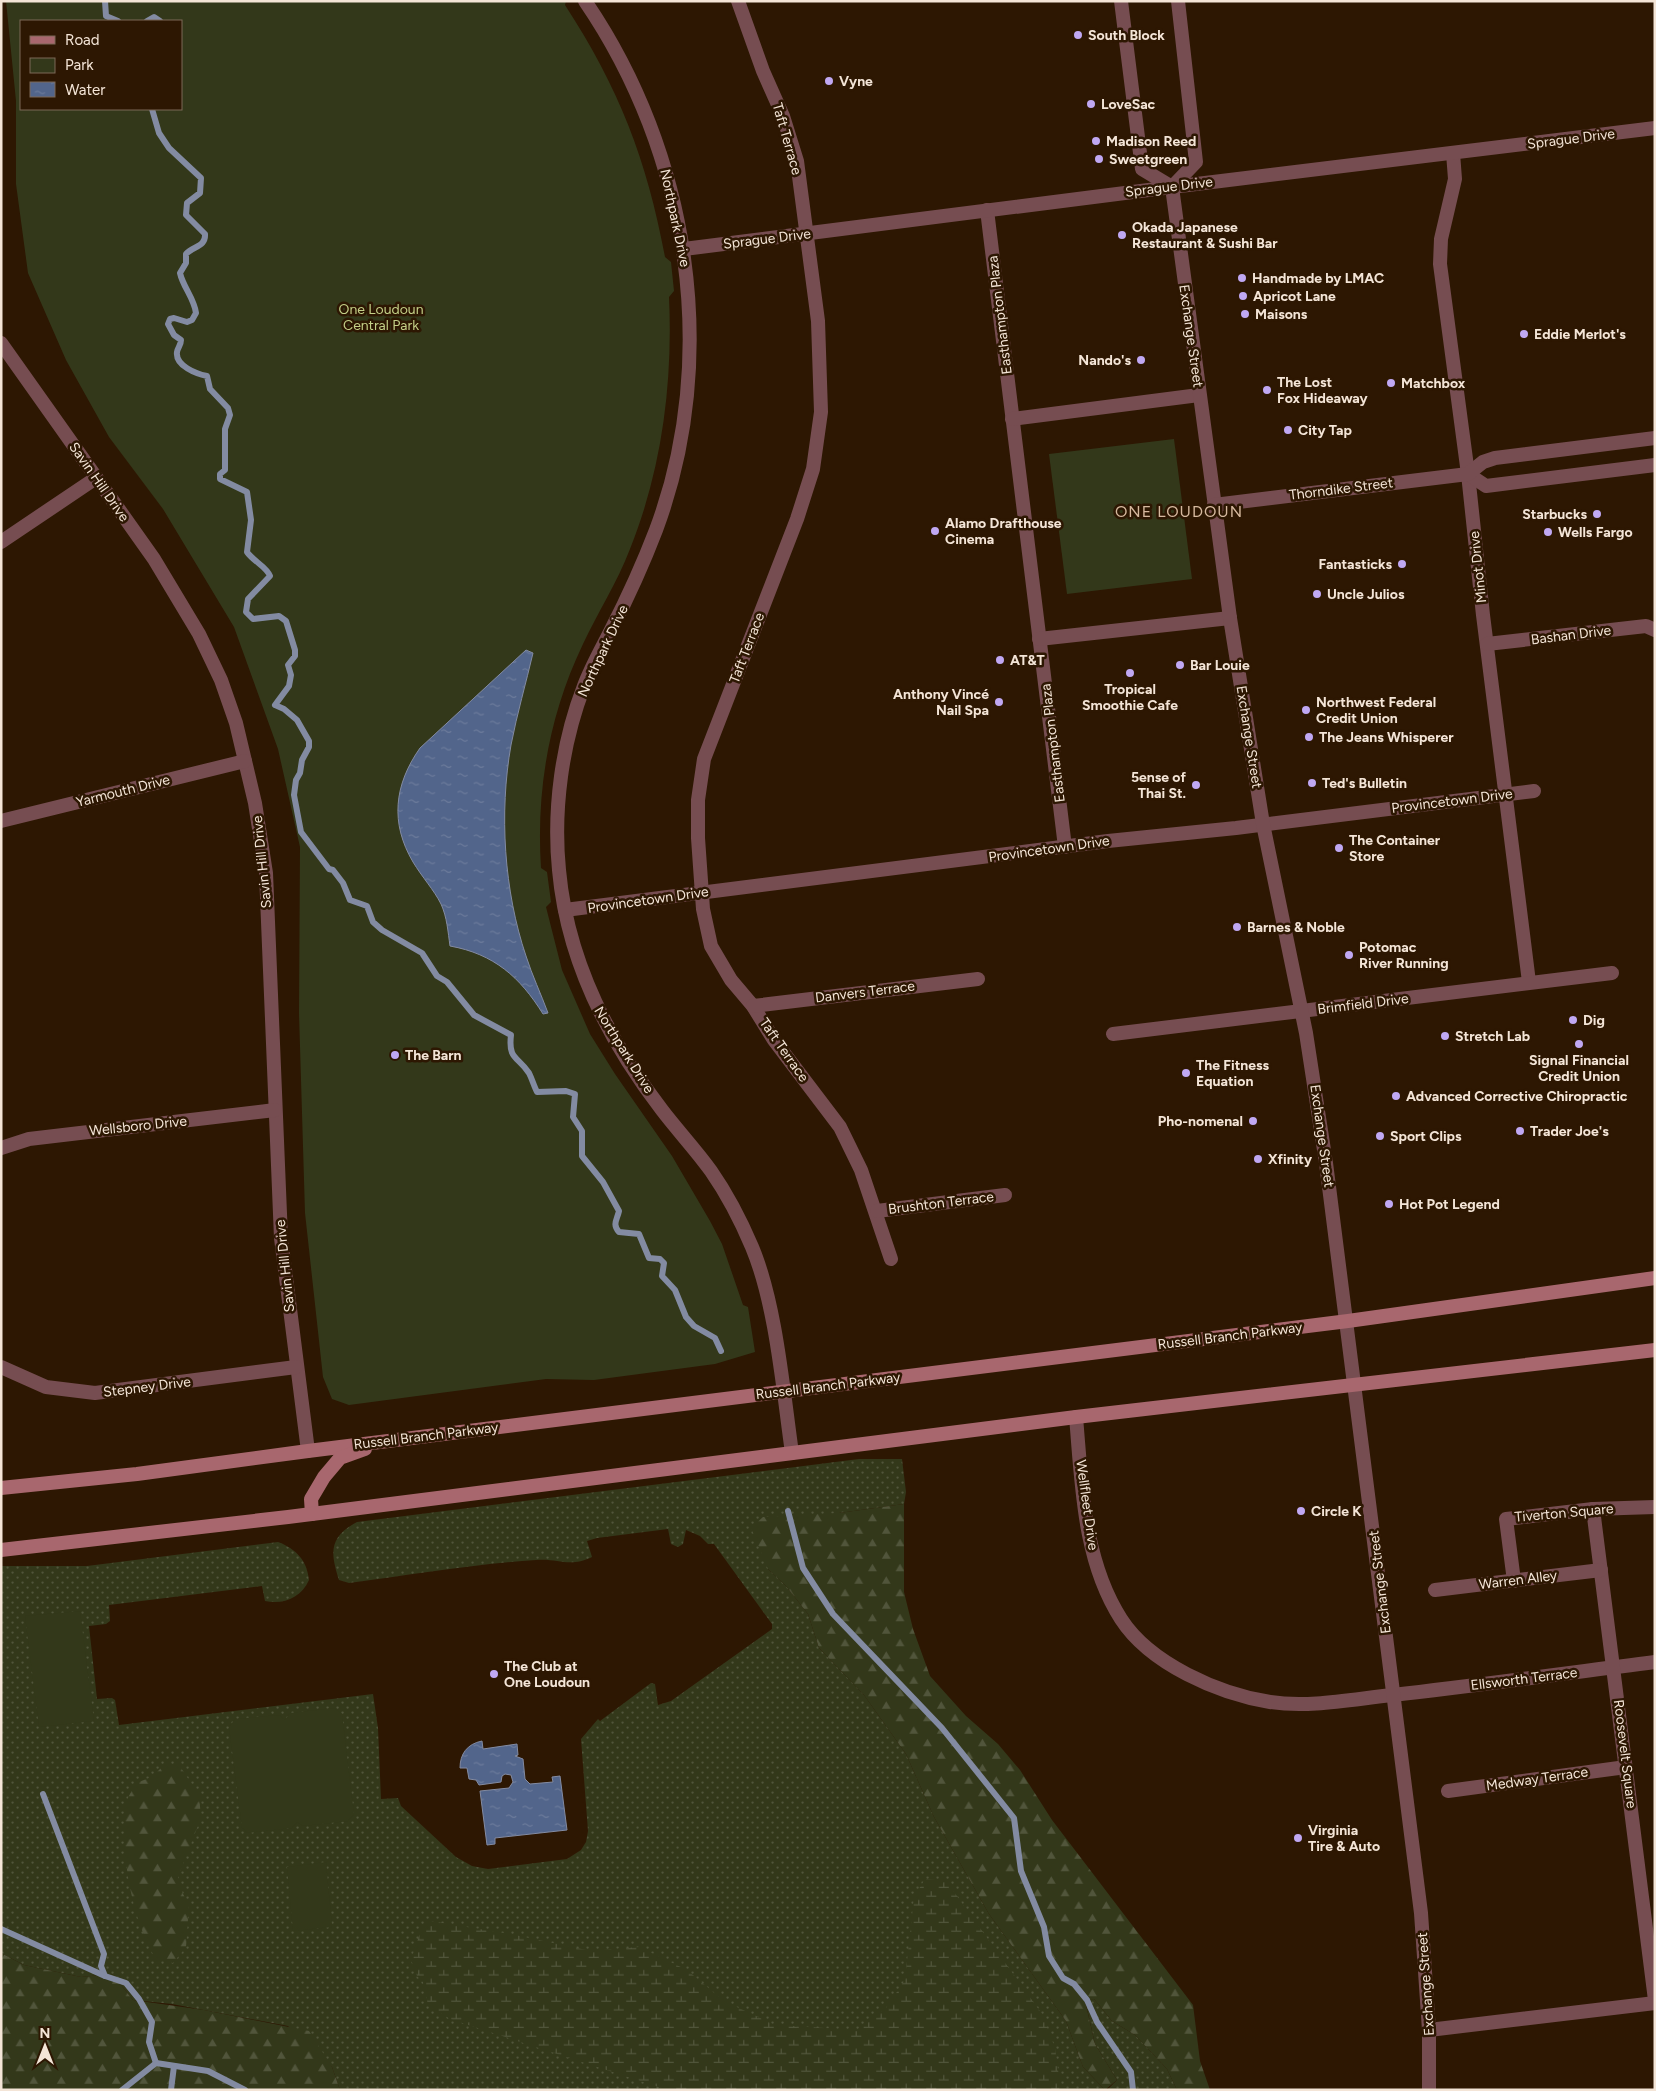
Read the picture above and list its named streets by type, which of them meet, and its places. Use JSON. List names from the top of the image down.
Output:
{
  "streets": {
    "main road": ["Russell Branch Parkway"],
    "street": [
      "Taft Terrace",
      "Sprague Drive",
      "Northpark Drive",
      "Easthampton Plaza",
      "Exchange Street",
      "Savin Hill Drive",
      "Thorndike Street",
      "Minot Drive",
      "Bashan Drive",
      "Yarmouth Drive",
      "Provincetown Drive",
      "Danvers Terrace",
      "Brimfield Drive",
      "Wellsboro Drive",
      "Brushton Terrace",
      "Stepney Drive",
      "Wellfleet Drive",
      "Tiverton Square",
      "Warren Alley",
      "Ellsworth Terrace",
      "Roosevelt Square",
      "Medway Terrace"
    ]
  },
  "crossings": [
    ["Taft Terrace", "Sprague Drive"],
    ["Taft Terrace", "Provincetown Drive"],
    ["Taft Terrace", "Danvers Terrace"],
    ["Taft Terrace", "Brushton Terrace"],
    ["Sprague Drive", "Northpark Drive"],
    ["Sprague Drive", "Easthampton Plaza"],
    ["Sprague Drive", "Exchange Street"],
    ["Sprague Drive", "Minot Drive"],
    ["Northpark Drive", "Provincetown Drive"],
    ["Northpark Drive", "Russell Branch Parkway"],
    ["Easthampton Plaza", "Provincetown Drive"],
    ["Exchange Street", "Thorndike Street"],
    ["Exchange Street", "Provincetown Drive"],
    ["Exchange Street", "Brimfield Drive"],
    ["Exchange Street", "Russell Branch Parkway"],
    ["Exchange Street", "Wellfleet Drive"],
    ["Exchange Street", "Ellsworth Terrace"],
    ["Exchange Street", "Roosevelt Square"],
    ["Savin Hill Drive", "Yarmouth Drive"],
    ["Savin Hill Drive", "Wellsboro Drive"],
    ["Savin Hill Drive", "Russell Branch Parkway"],
    ["Savin Hill Drive", "Stepney Drive"],
    ["Thorndike Street", "Minot Drive"],
    ["Minot Drive", "Bashan Drive"],
    ["Minot Drive", "Provincetown Drive"],
    ["Minot Drive", "Brimfield Drive"],
    ["Wellfleet Drive", "Ellsworth Terrace"],
    ["Tiverton Square", "Warren Alley"],
    ["Tiverton Square", "Roosevelt Square"],
    ["Warren Alley", "Roosevelt Square"],
    ["Ellsworth Terrace", "Roosevelt Square"],
    ["Roosevelt Square", "Medway Terrace"]
  ],
  "districts": ["ONE LOUDOUN"],
  "parks": ["One Loudoun Central Park"],
  "places": [
    "South Block",
    "Vyne",
    "LoveSac",
    "Madison Reed",
    "Sweetgreen",
    "Okada Japanese Restaurant & Sushi Bar",
    "Handmade by LMAC",
    "Apricot Lane",
    "Maisons",
    "Eddie Merlot's",
    "Nando's",
    "Matchbox",
    "The Lost Fox Hideaway",
    "City Tap",
    "Starbucks",
    "Alamo Drafthouse Cinema",
    "Wells Fargo",
    "Fantasticks",
    "Uncle Julios",
    "AT&T",
    "Bar Louie",
    "Tropical Smoothie Cafe",
    "Anthony Vincé Nail Spa",
    "Northwest Federal Credit Union",
    "The Jeans Whisperer",
    "Ted's Bulletin",
    "5ense of Thai St.",
    "The Container Store",
    "Barnes & Noble",
    "Potomac River Running",
    "Dig",
    "Stretch Lab",
    "Signal Financial Credit Union",
    "The Barn",
    "The Fitness Equation",
    "Advanced Corrective Chiropractic",
    "Pho-nomenal",
    "Trader Joe's",
    "Sport Clips",
    "Xfinity",
    "Hot Pot Legend",
    "Circle K",
    "The Club at One Loudoun",
    "Virginia Tire & Auto"
  ],
  "legend": ["Road", "Park", "Water"],
  "north": "top"
}
